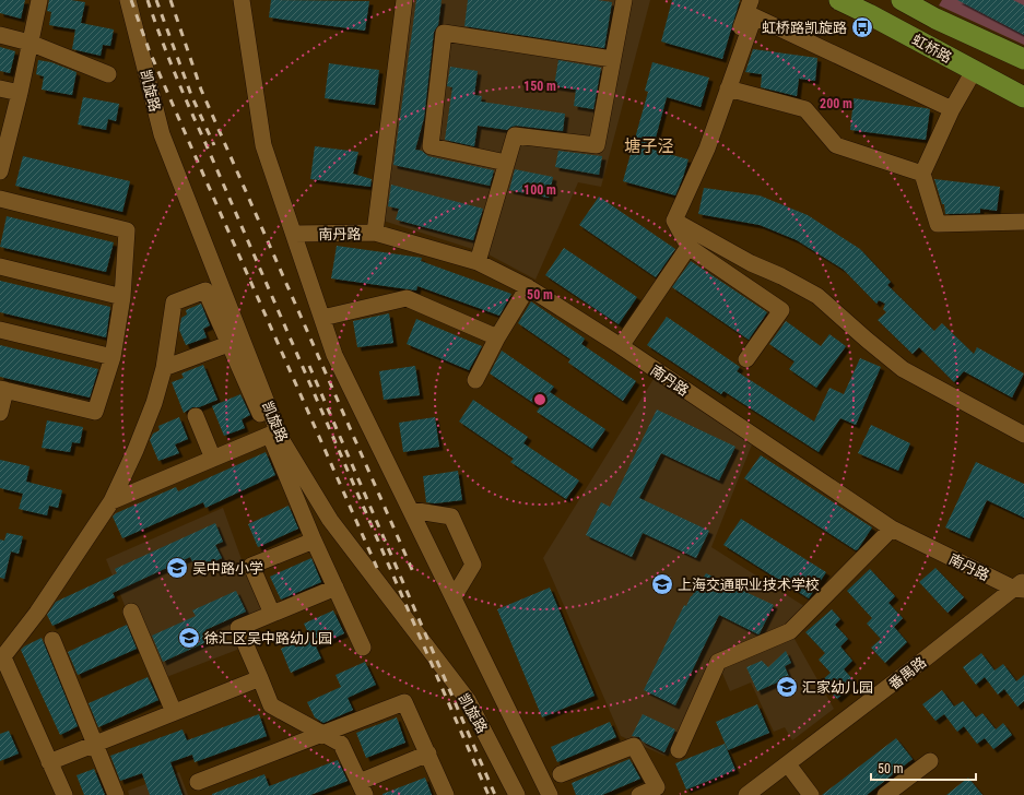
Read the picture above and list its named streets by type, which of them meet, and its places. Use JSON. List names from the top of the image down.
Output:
{
  "streets": {
    "main road": ["虹桥路"],
    "street": ["凯旋路", "南丹路", "番禺路"]
  },
  "crossings": [
    ["南丹路", "番禺路"]
  ],
  "districts": ["塘子泾"],
  "places": {
    "bus stop": ["虹桥路凯旋路"],
    "school or university": [
      "吴中路小学",
      "上海交通职业技术学校",
      "徐汇区吴中路幼儿园",
      "汇家幼儿园"
    ]
  },
  "scale_bar": "50 m",
  "rings": [
    "150 m",
    "200 m",
    "100 m",
    "50 m"
  ]
}
